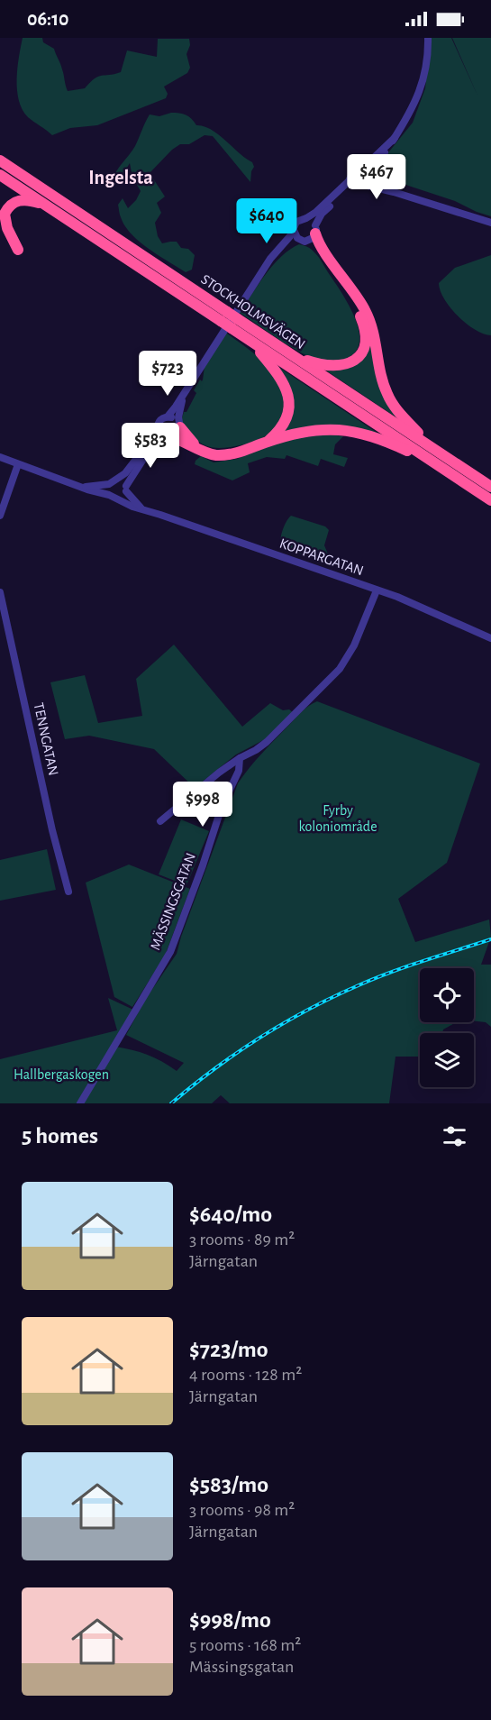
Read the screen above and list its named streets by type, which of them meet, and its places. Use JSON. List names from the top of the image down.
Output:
{
  "streets": {
    "highway": ["STOCKHOLMSVÄGEN"],
    "street": ["KOPPARGATAN", "TENNGATAN", "MÄSSINGSGATAN"]
  },
  "districts": ["Ingelsta"],
  "parks": ["Fyrby koloniområde", "Hallbergaskogen"],
  "page": {
    "status": "06:10",
    "price": [
      "$467",
      "$640",
      "$723",
      "$583",
      "$998"
    ],
    "heading": "5 homes",
    "list": [
      {
        "name": "$640/mo",
        "note": "3 rooms · 89 m² · Järngatan"
      },
      {
        "name": "$723/mo",
        "note": "4 rooms · 128 m² · Järngatan"
      },
      {
        "name": "$583/mo",
        "note": "3 rooms · 98 m² · Järngatan"
      },
      {
        "name": "$998/mo",
        "note": "5 rooms · 168 m² · Mässingsgatan"
      }
    ]
  }
}
